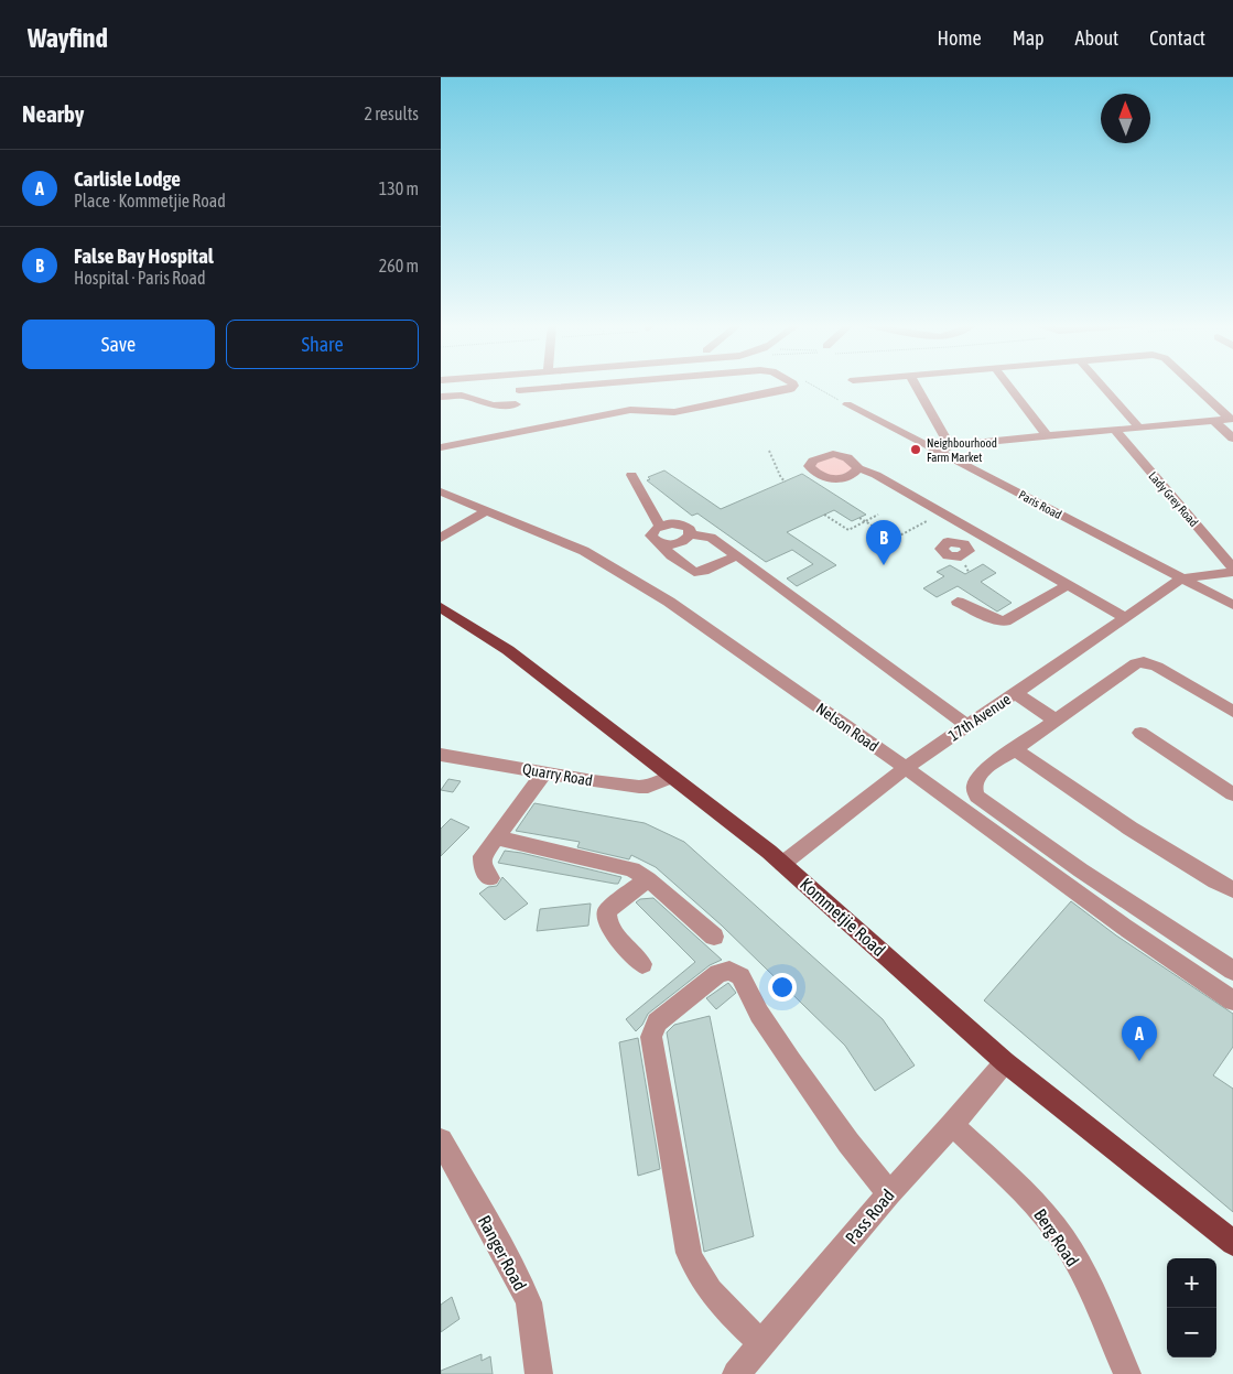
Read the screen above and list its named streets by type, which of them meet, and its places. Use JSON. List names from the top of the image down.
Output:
{
  "streets": {
    "main road": ["Kommetjie Road"],
    "street": [
      "Lady Grey Road",
      "Paris Road",
      "17th Avenue",
      "Nelson Road",
      "Quarry Road",
      "Pass Road",
      "Berg Road",
      "Ranger Road"
    ]
  },
  "crossings": [
    ["Paris Road", "17th Avenue"],
    ["17th Avenue", "Nelson Road"],
    ["17th Avenue", "Kommetjie Road"],
    ["Quarry Road", "Kommetjie Road"],
    ["Kommetjie Road", "Pass Road"],
    ["Pass Road", "Berg Road"]
  ],
  "places": ["Neighbourhood Farm Market"],
  "north": "top",
  "page": {
    "header": "Wayfind",
    "nav": [
      "Home",
      "Map",
      "About",
      "Contact"
    ],
    "heading": ["Nearby", "2 results"],
    "list": [
      {
        "mark": "A",
        "name": "Carlisle Lodge",
        "note": "Place · Kommetjie Road",
        "value": "130 m"
      },
      {
        "mark": "B",
        "name": "False Bay Hospital",
        "note": "Hospital · Paris Road",
        "value": "260 m"
      }
    ],
    "buttons": ["Save", "Share"],
    "pins": ["B", "A"],
    "map_buttons": ["+", "−"]
  }
}
